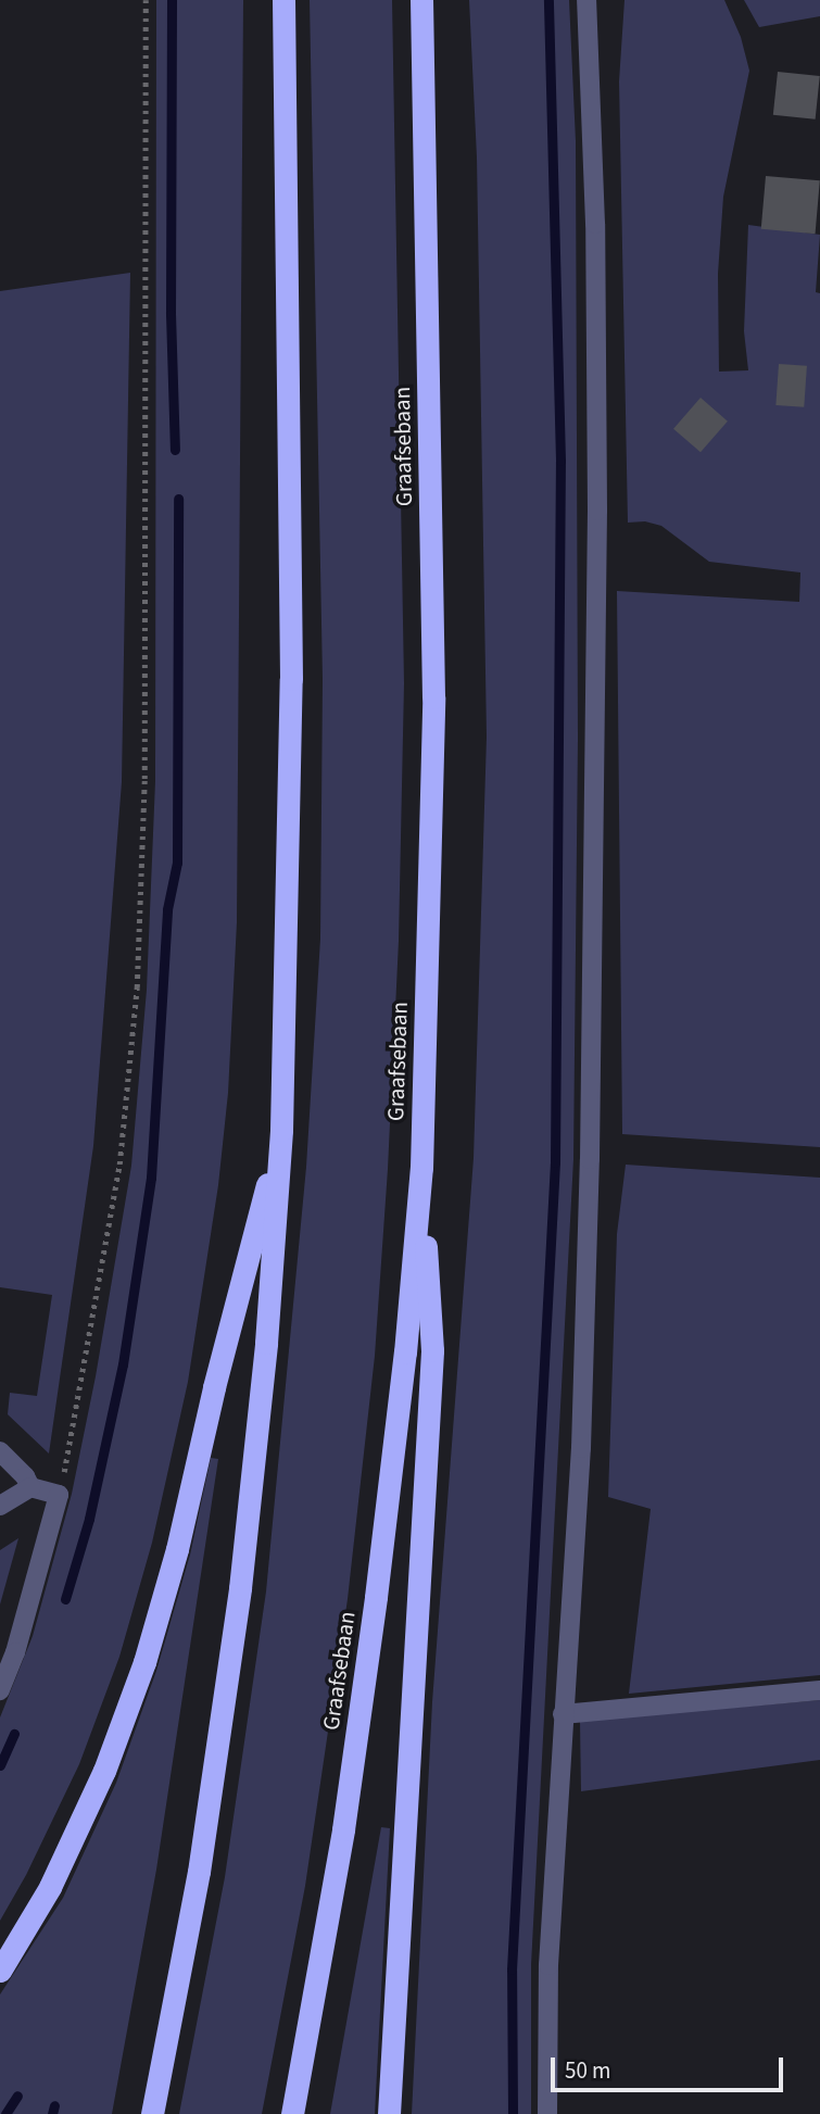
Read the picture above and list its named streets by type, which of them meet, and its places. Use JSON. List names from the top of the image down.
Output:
{
  "streets": {
    "highway": ["Graafsebaan"]
  },
  "scale_bar": "50 m"
}
